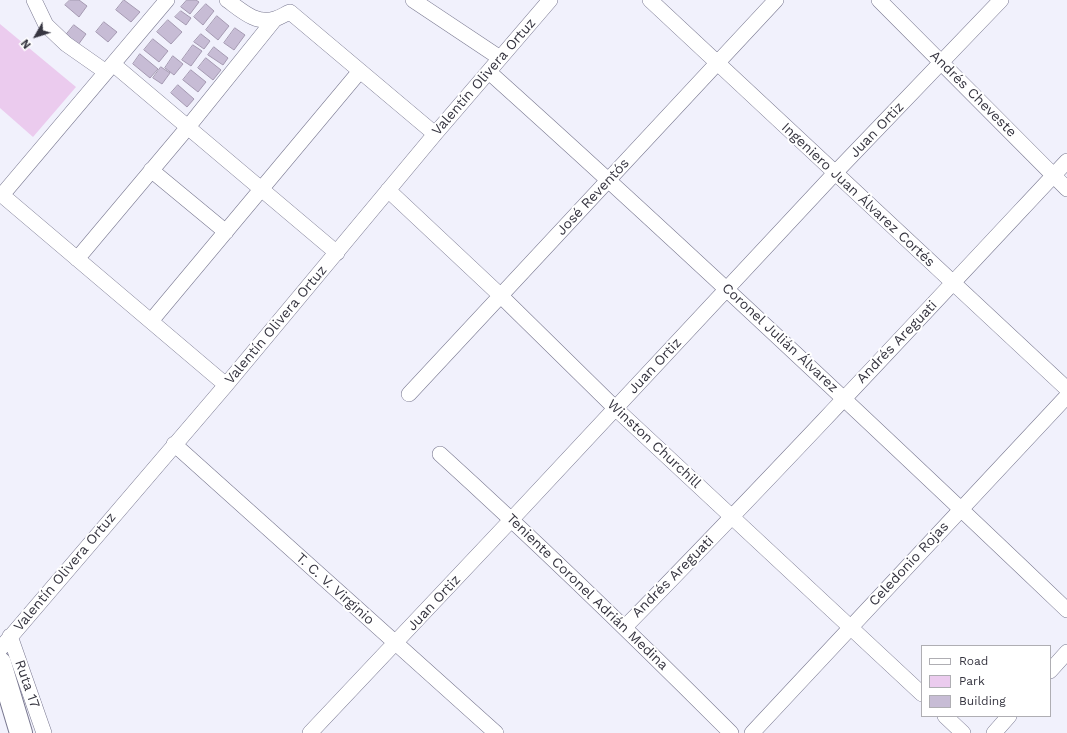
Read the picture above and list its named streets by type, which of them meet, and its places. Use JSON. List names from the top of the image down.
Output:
{
  "streets": {
    "highway": ["Ruta 17"],
    "street": [
      "Valentín Olivera Ortuz",
      "Andrés Cheveste",
      "Juan Ortiz",
      "Ingeniero Juan Álvarez Cortés",
      "José Reventós",
      "Coronel Julián Álvarez",
      "Andrés Areguati",
      "Winston Churchill",
      "Celedonio Rojas",
      "T. C. V. Virginio",
      "Teniente Coronel Adrián Medina"
    ]
  },
  "crossings": [
    ["Valentín Olivera Ortuz", "Coronel Julián Álvarez"],
    ["Valentín Olivera Ortuz", "Winston Churchill"],
    ["Valentín Olivera Ortuz", "T. C. V. Virginio"],
    ["Valentín Olivera Ortuz", "Ruta 17"],
    ["Andrés Cheveste", "Juan Ortiz"],
    ["Andrés Cheveste", "Andrés Areguati"],
    ["Juan Ortiz", "Ingeniero Juan Álvarez Cortés"],
    ["Juan Ortiz", "Coronel Julián Álvarez"],
    ["Juan Ortiz", "Winston Churchill"],
    ["Juan Ortiz", "T. C. V. Virginio"],
    ["Juan Ortiz", "Teniente Coronel Adrián Medina"],
    ["Ingeniero Juan Álvarez Cortés", "José Reventós"],
    ["Ingeniero Juan Álvarez Cortés", "Andrés Areguati"],
    ["José Reventós", "Coronel Julián Álvarez"],
    ["José Reventós", "Winston Churchill"],
    ["Coronel Julián Álvarez", "Andrés Areguati"],
    ["Coronel Julián Álvarez", "Celedonio Rojas"],
    ["Andrés Areguati", "Winston Churchill"],
    ["Andrés Areguati", "Teniente Coronel Adrián Medina"],
    ["Winston Churchill", "Celedonio Rojas"]
  ],
  "legend": ["Road", "Park", "Building"],
  "north": "bottom left"
}
